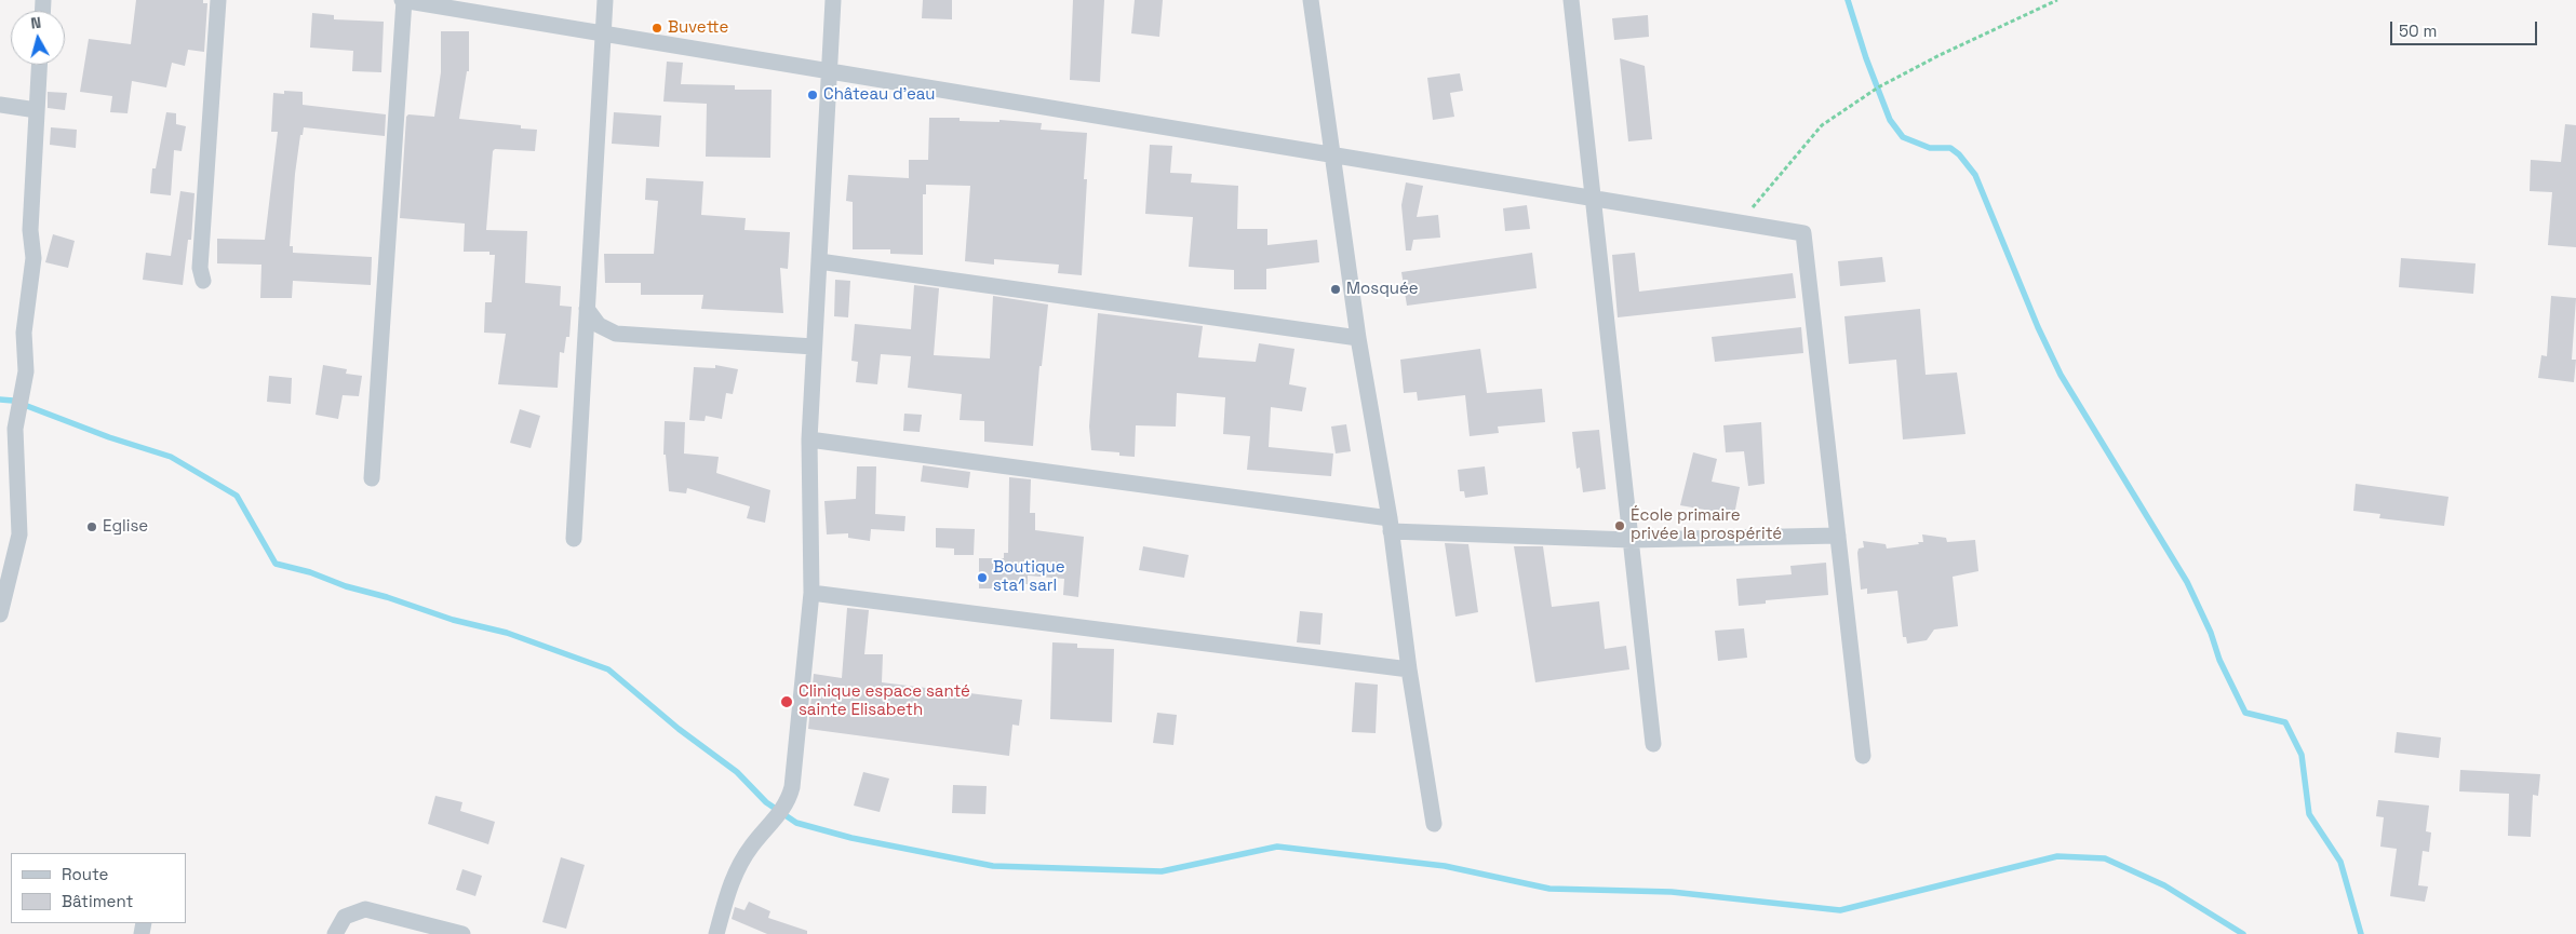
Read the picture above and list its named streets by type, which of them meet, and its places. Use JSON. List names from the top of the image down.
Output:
{
  "places": [
    "Buvette",
    "Château d'eau",
    "Mosquée",
    "École primaire privée la prospérité",
    "Eglise",
    "Boutique sta1 sarl",
    "Clinique espace santé sainte Elisabeth"
  ],
  "legend": ["Route", "Bâtiment"],
  "scale_bar": "50 m",
  "north": "top"
}
